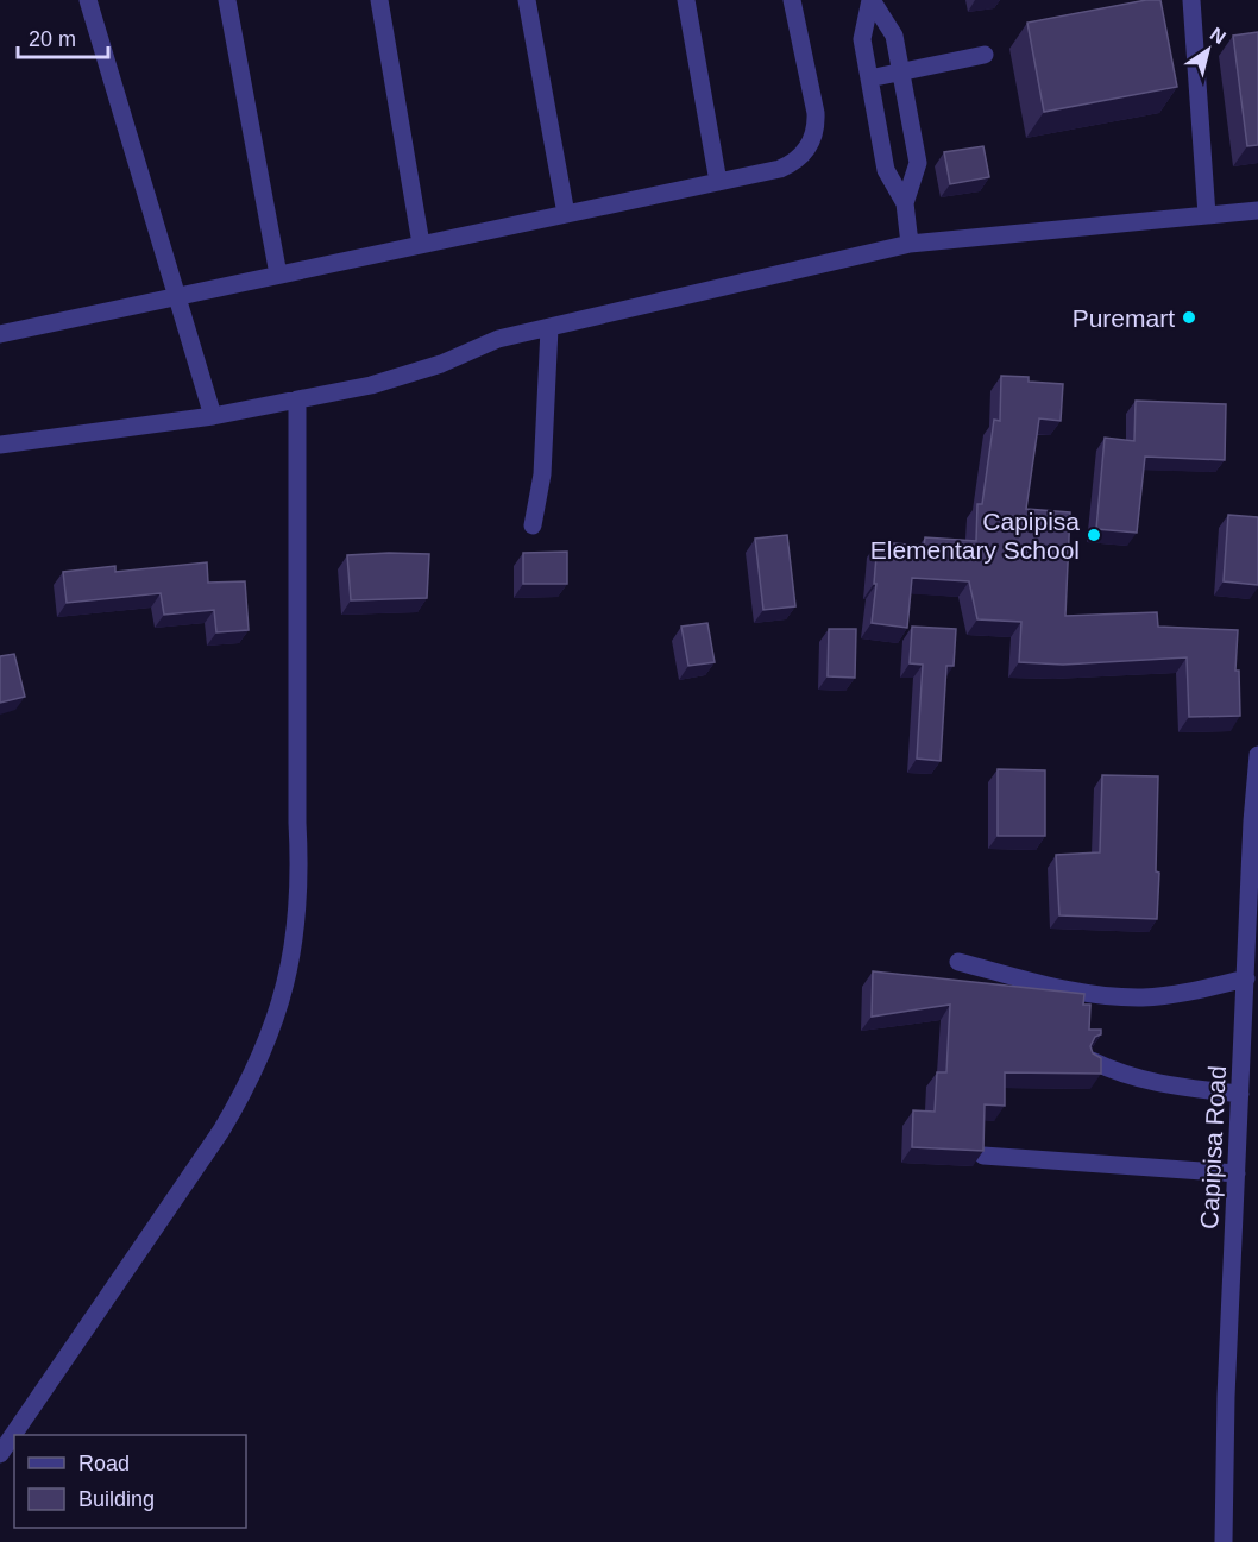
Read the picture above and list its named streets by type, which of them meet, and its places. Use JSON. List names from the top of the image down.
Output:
{
  "streets": {
    "street": ["Capipisa Road"]
  },
  "places": ["Puremart", "Capipisa Elementary School"],
  "legend": ["Road", "Building"],
  "scale_bar": "20 m",
  "north": "top right"
}
